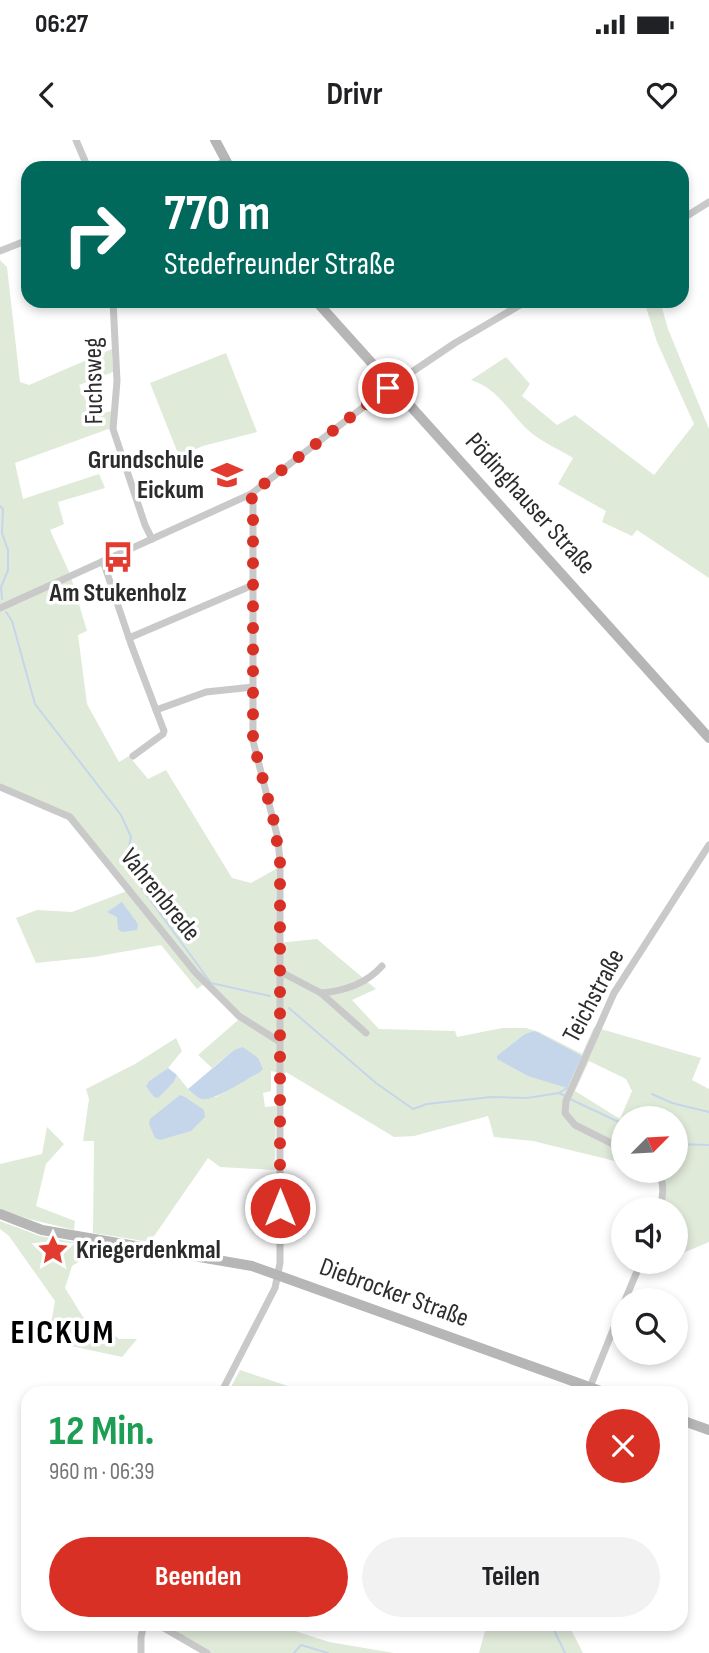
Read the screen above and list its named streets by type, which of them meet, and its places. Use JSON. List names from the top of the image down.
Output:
{
  "streets": {
    "main road": ["Pödinghauser Straße", "Diebrocker Straße"],
    "street": ["Fuchsweg", "Vahrenbrede", "Teichstraße"]
  },
  "districts": ["EICKUM"],
  "places": {
    "school or university": ["Grundschule Eickum"],
    "bus stop": ["Am Stukenholz"],
    "place": ["Kriegerdenkmal"]
  },
  "north": "top right",
  "page": {
    "status": "06:27",
    "header": "Drivr",
    "turn": ["770 m", "Stedefreunder Straße"],
    "heading": ["12 Min.", "960 m · 06:39"],
    "buttons": ["Beenden", "Teilen"]
  }
}
